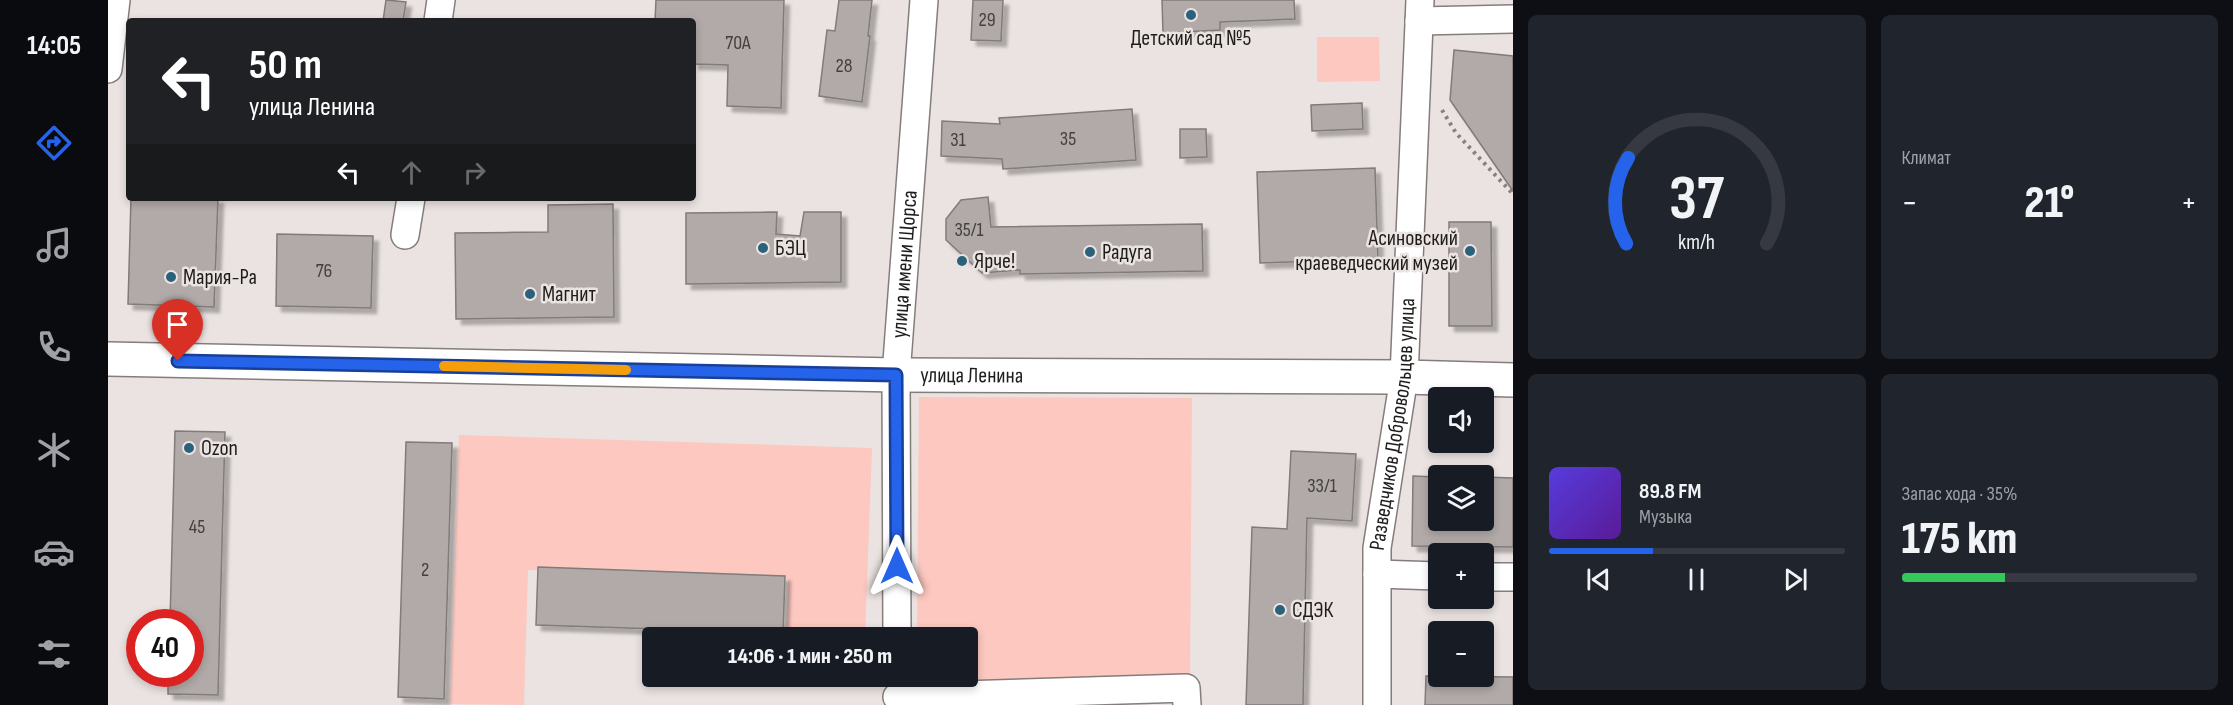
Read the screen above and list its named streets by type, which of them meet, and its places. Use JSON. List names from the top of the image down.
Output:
{
  "streets": {
    "main road": ["улица Ленина"],
    "street": ["улица имени Щорса", "Разведчиков Добровольцев улица"]
  },
  "crossings": [
    ["улица имени Щорса", "улица Ленина"],
    ["улица Ленина", "Разведчиков Добровольцев улица"]
  ],
  "places": [
    "Детский сад №5",
    "БЭЦ",
    "Асиновский краеведческий музей",
    "Радуга",
    "Ярче!",
    "Мария-Ра",
    "Магнит",
    "Ozon",
    "СДЭК"
  ],
  "house_numbers": [
    "29",
    "70А",
    "28",
    "35",
    "31",
    "35/1",
    "76",
    "33/1",
    "45",
    "2"
  ],
  "page": {
    "tabs": "14:05",
    "tile": [
      "Климат",
      ["Запас хода · 35%", "175 km"]
    ],
    "turn": ["50 m", "улица Ленина"],
    "heat": ["−", "21°", "+"],
    "map_buttons": ["+", "−"],
    "song": ["89.8 FM", "Музыка"],
    "limit": "40",
    "trip": "14:06 · 1 мин · 250 m",
    "gauge": ["37", "km/h"]
  }
}
